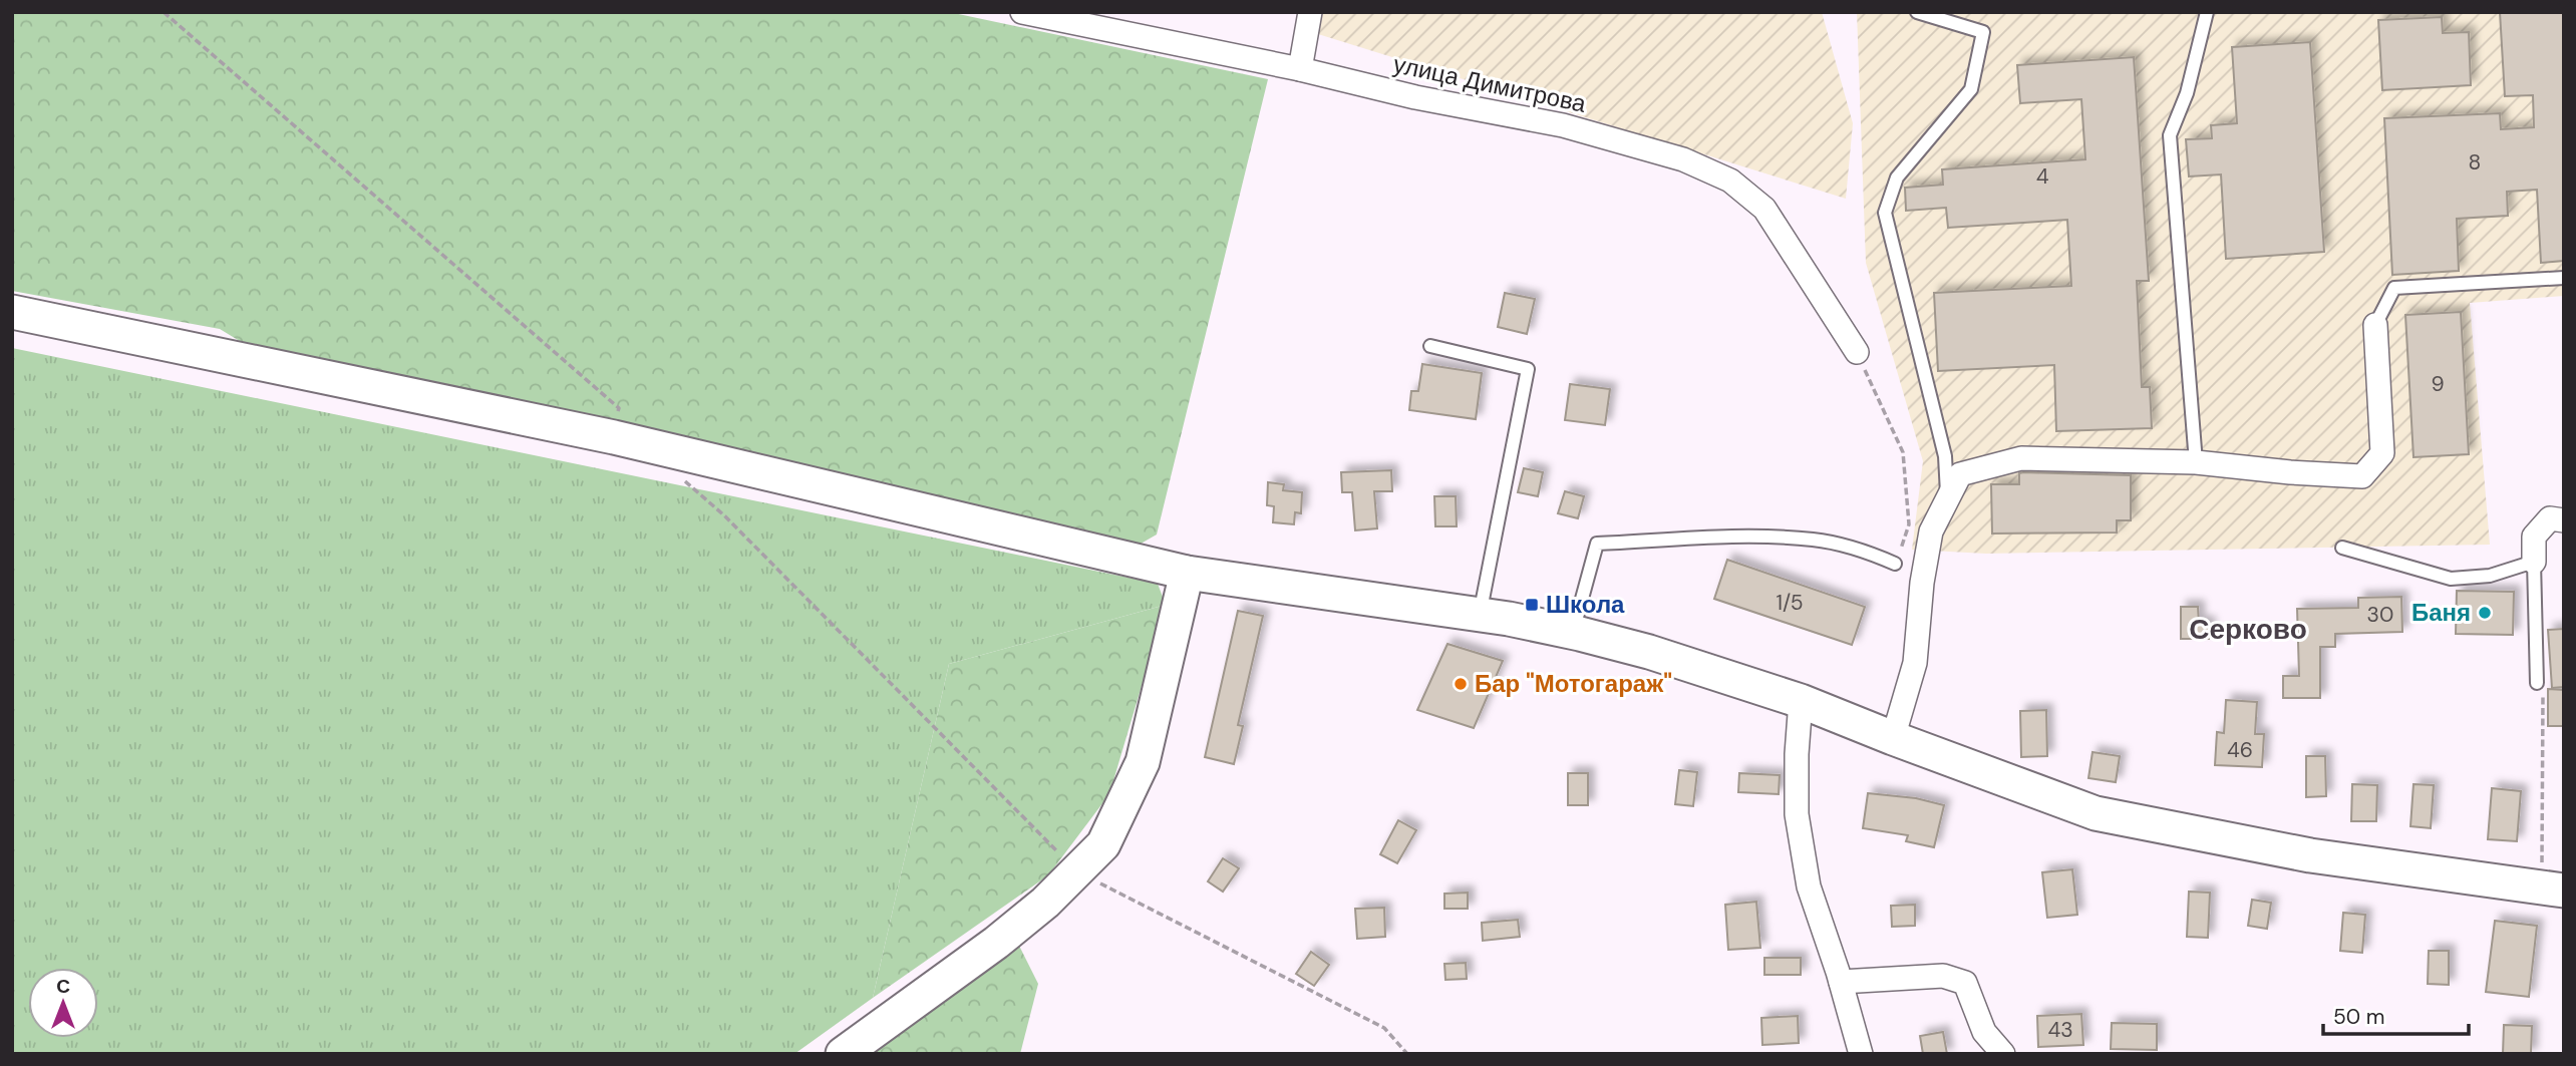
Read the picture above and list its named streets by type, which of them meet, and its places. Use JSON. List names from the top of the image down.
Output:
{
  "streets": {
    "street": ["улица Димитрова"]
  },
  "districts": ["Серково"],
  "places": {
    "transit": ["Школа"],
    "other": ["Баня", "Бар \"Мотогараж\""]
  },
  "house_numbers": [
    "8",
    "4",
    "9",
    "1/5",
    "30",
    "46",
    "43"
  ],
  "scale_bar": "50 m",
  "north": "top"
}
